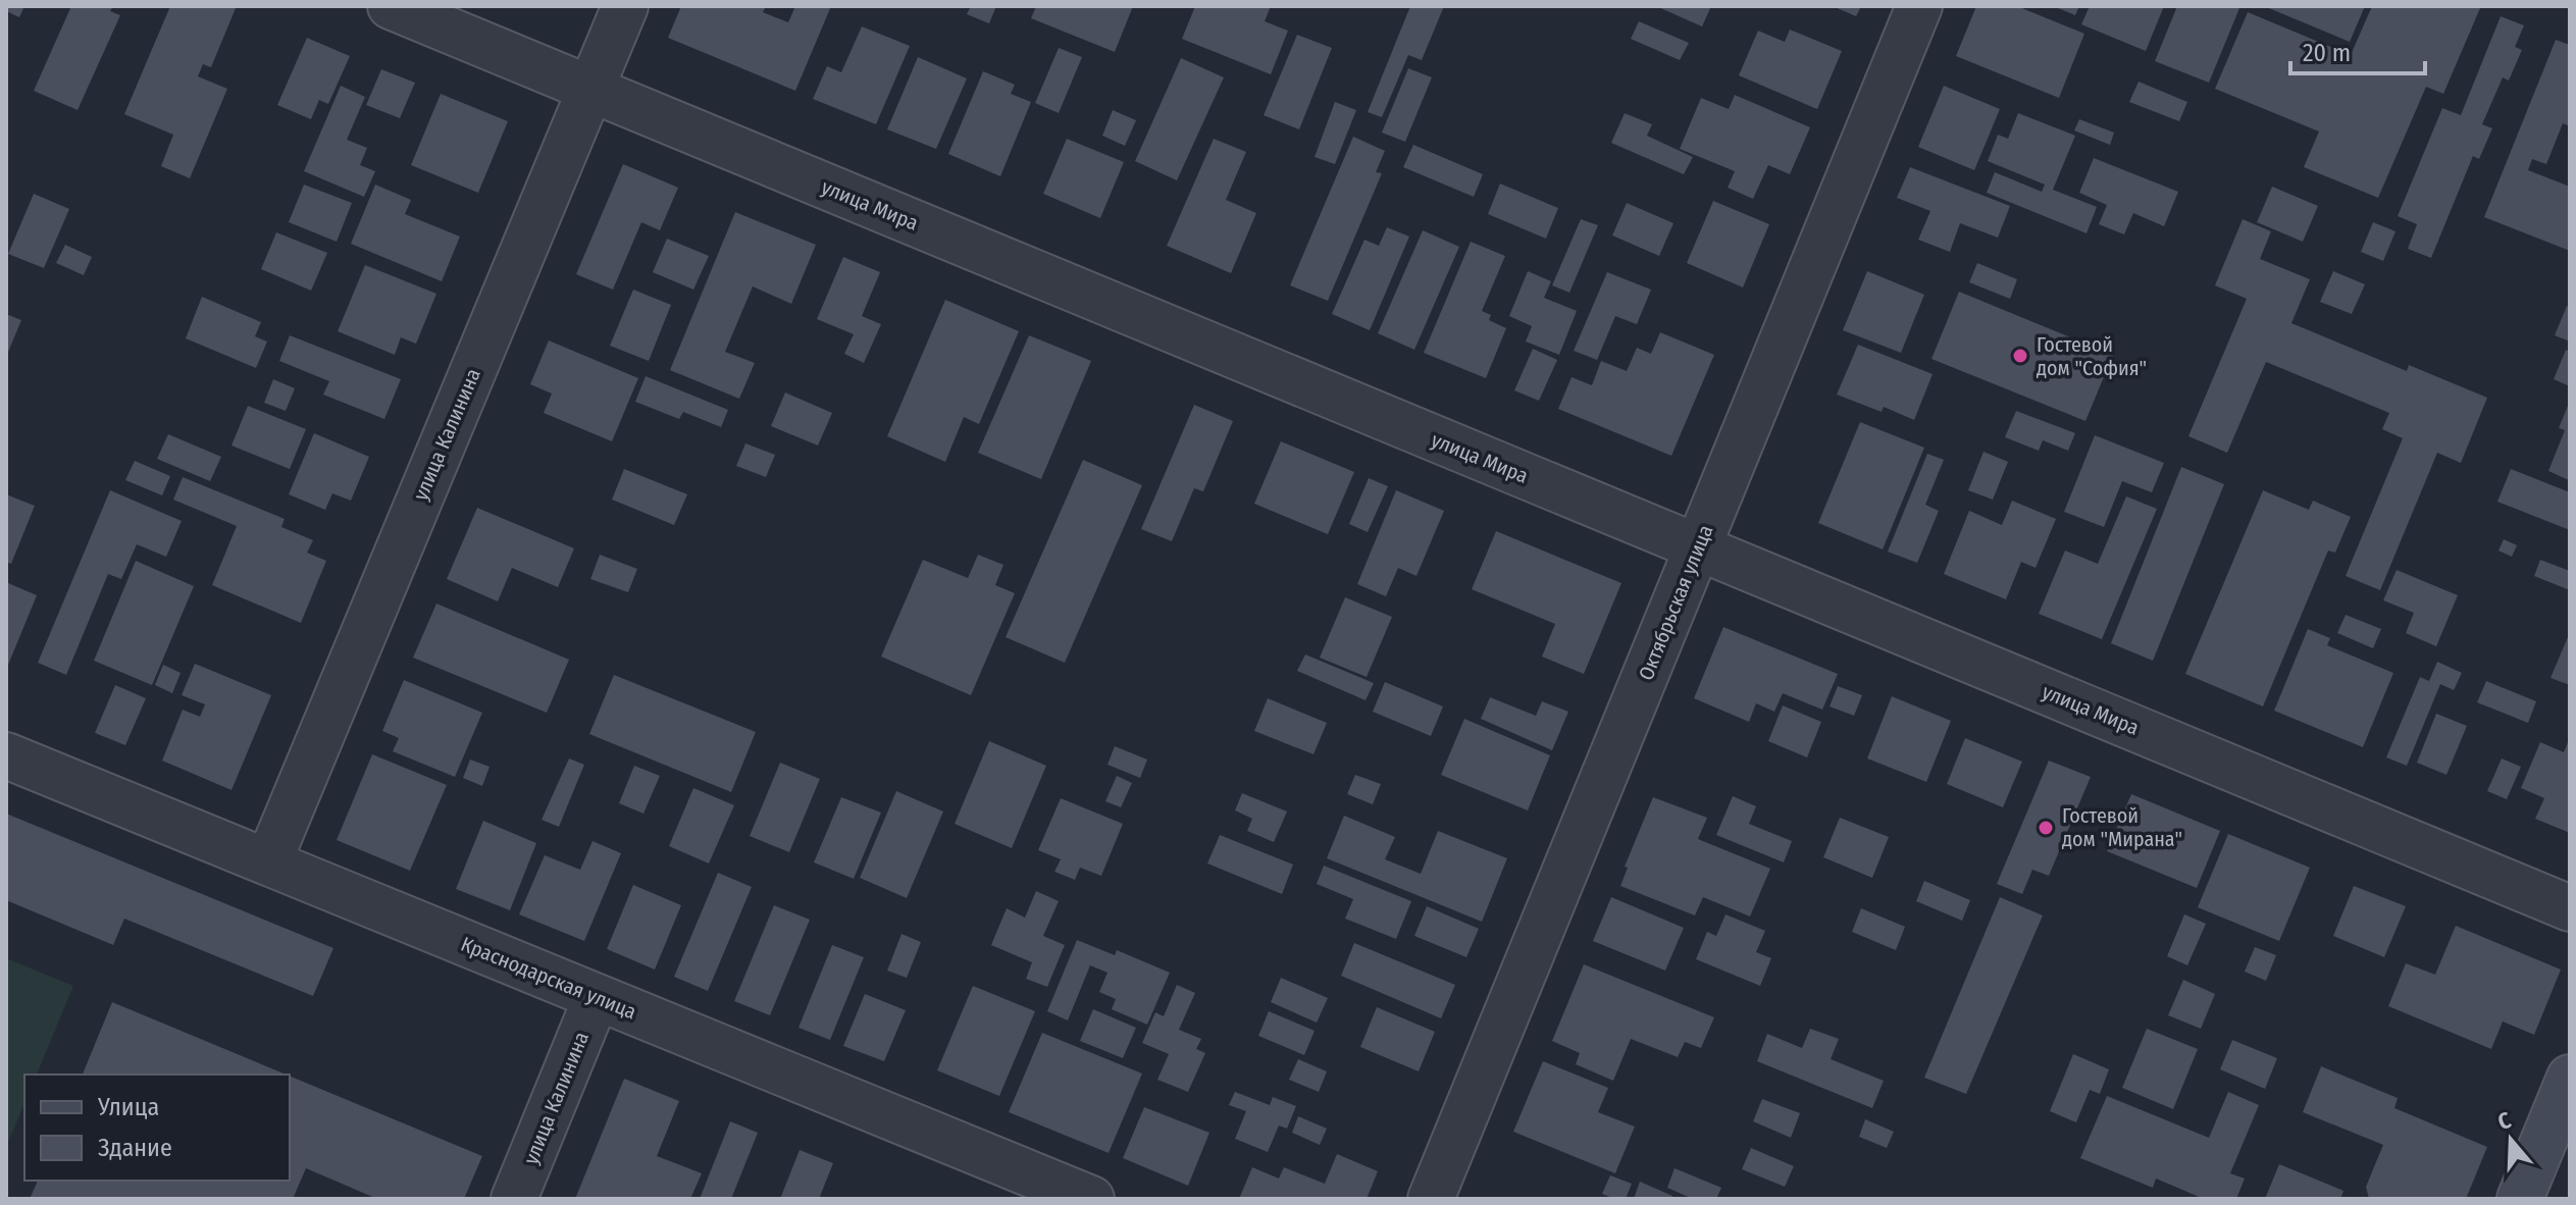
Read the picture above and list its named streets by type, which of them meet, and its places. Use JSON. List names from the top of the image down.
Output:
{
  "streets": {
    "street": [
      "улица Мира",
      "улица Калинина",
      "Октябрьская улица",
      "Краснодарская улица"
    ]
  },
  "crossings": [
    ["улица Мира", "улица Калинина"],
    ["улица Мира", "Октябрьская улица"],
    ["улица Калинина", "Краснодарская улица"]
  ],
  "places": ["Гостевой дом \"София\"", "Гостевой дом \"Мирана\""],
  "legend": ["Улица", "Здание"],
  "scale_bar": "20 m",
  "north": "top"
}
